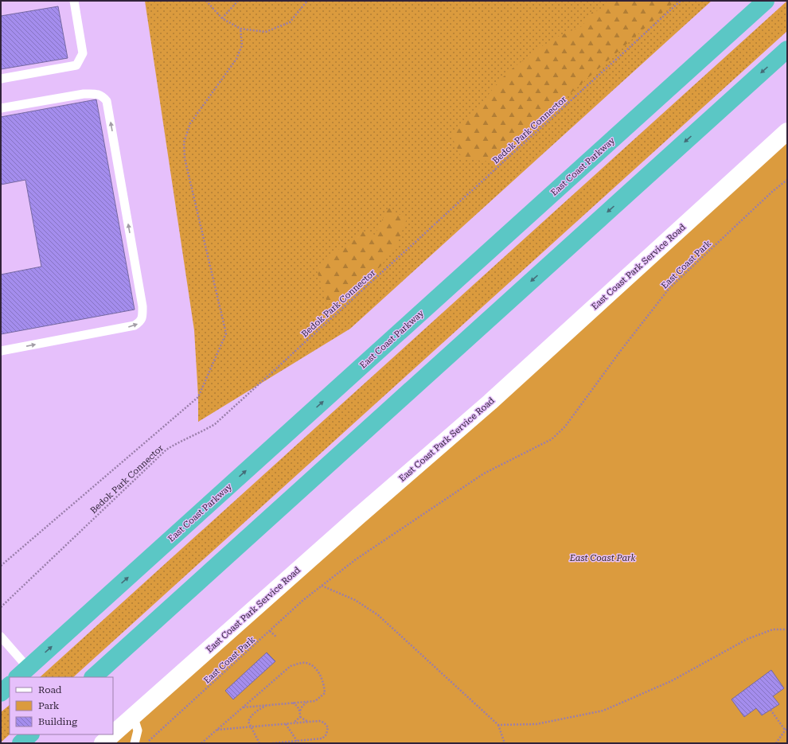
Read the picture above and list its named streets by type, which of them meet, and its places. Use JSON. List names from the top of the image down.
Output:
{
  "streets": {
    "highway": ["East Coast Parkway"],
    "street": ["East Coast Park Service Road"],
    "path": ["Bedok Park Connector", "East Coast Park"]
  },
  "parks": ["East Coast Park"],
  "legend": ["Road", "Park", "Building"]
}
